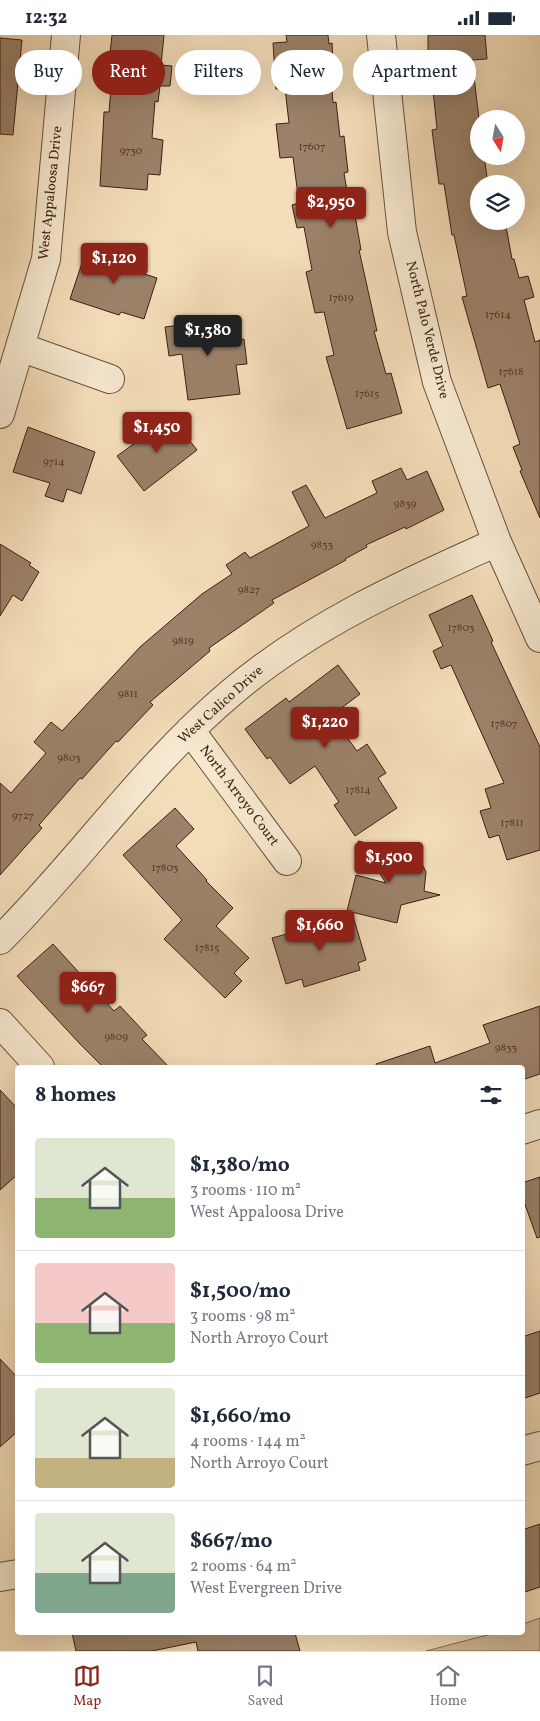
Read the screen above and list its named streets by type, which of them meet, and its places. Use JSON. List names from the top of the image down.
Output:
{
  "streets": {
    "street": [
      "West Appaloosa Drive",
      "North Palo Verde Drive",
      "West Calico Drive",
      "North Arroyo Court"
    ]
  },
  "crossings": [
    ["North Palo Verde Drive", "West Calico Drive"],
    ["West Calico Drive", "North Arroyo Court"]
  ],
  "house_numbers": [
    "17607",
    "9730",
    "17619",
    "17614",
    "17618",
    "17615",
    "9714",
    "9839",
    "9833",
    "9827",
    "17803",
    "9819",
    "9811",
    "17807",
    "9803",
    "17814",
    "9727",
    "17811",
    "17803",
    "17815",
    "9809",
    "9833"
  ],
  "north": "bottom",
  "page": {
    "status": "12:32",
    "chip": [
      "Buy",
      "Rent",
      "Filters",
      "New",
      "Apartment"
    ],
    "price": [
      "$2,950",
      "$1,120",
      "$1,380",
      "$1,450",
      "$1,220",
      "$1,500",
      "$1,660",
      "$667"
    ],
    "heading": "8 homes",
    "list": [
      {
        "name": "$1,380/mo",
        "note": "3 rooms · 110 m² · West Appaloosa Drive"
      },
      {
        "name": "$1,500/mo",
        "note": "3 rooms · 98 m² · North Arroyo Court"
      },
      {
        "name": "$1,660/mo",
        "note": "4 rooms · 144 m² · North Arroyo Court"
      },
      {
        "name": "$667/mo",
        "note": "2 rooms · 64 m² · West Evergreen Drive"
      }
    ],
    "tabs": ["Map", "Saved", "Home"]
  }
}
